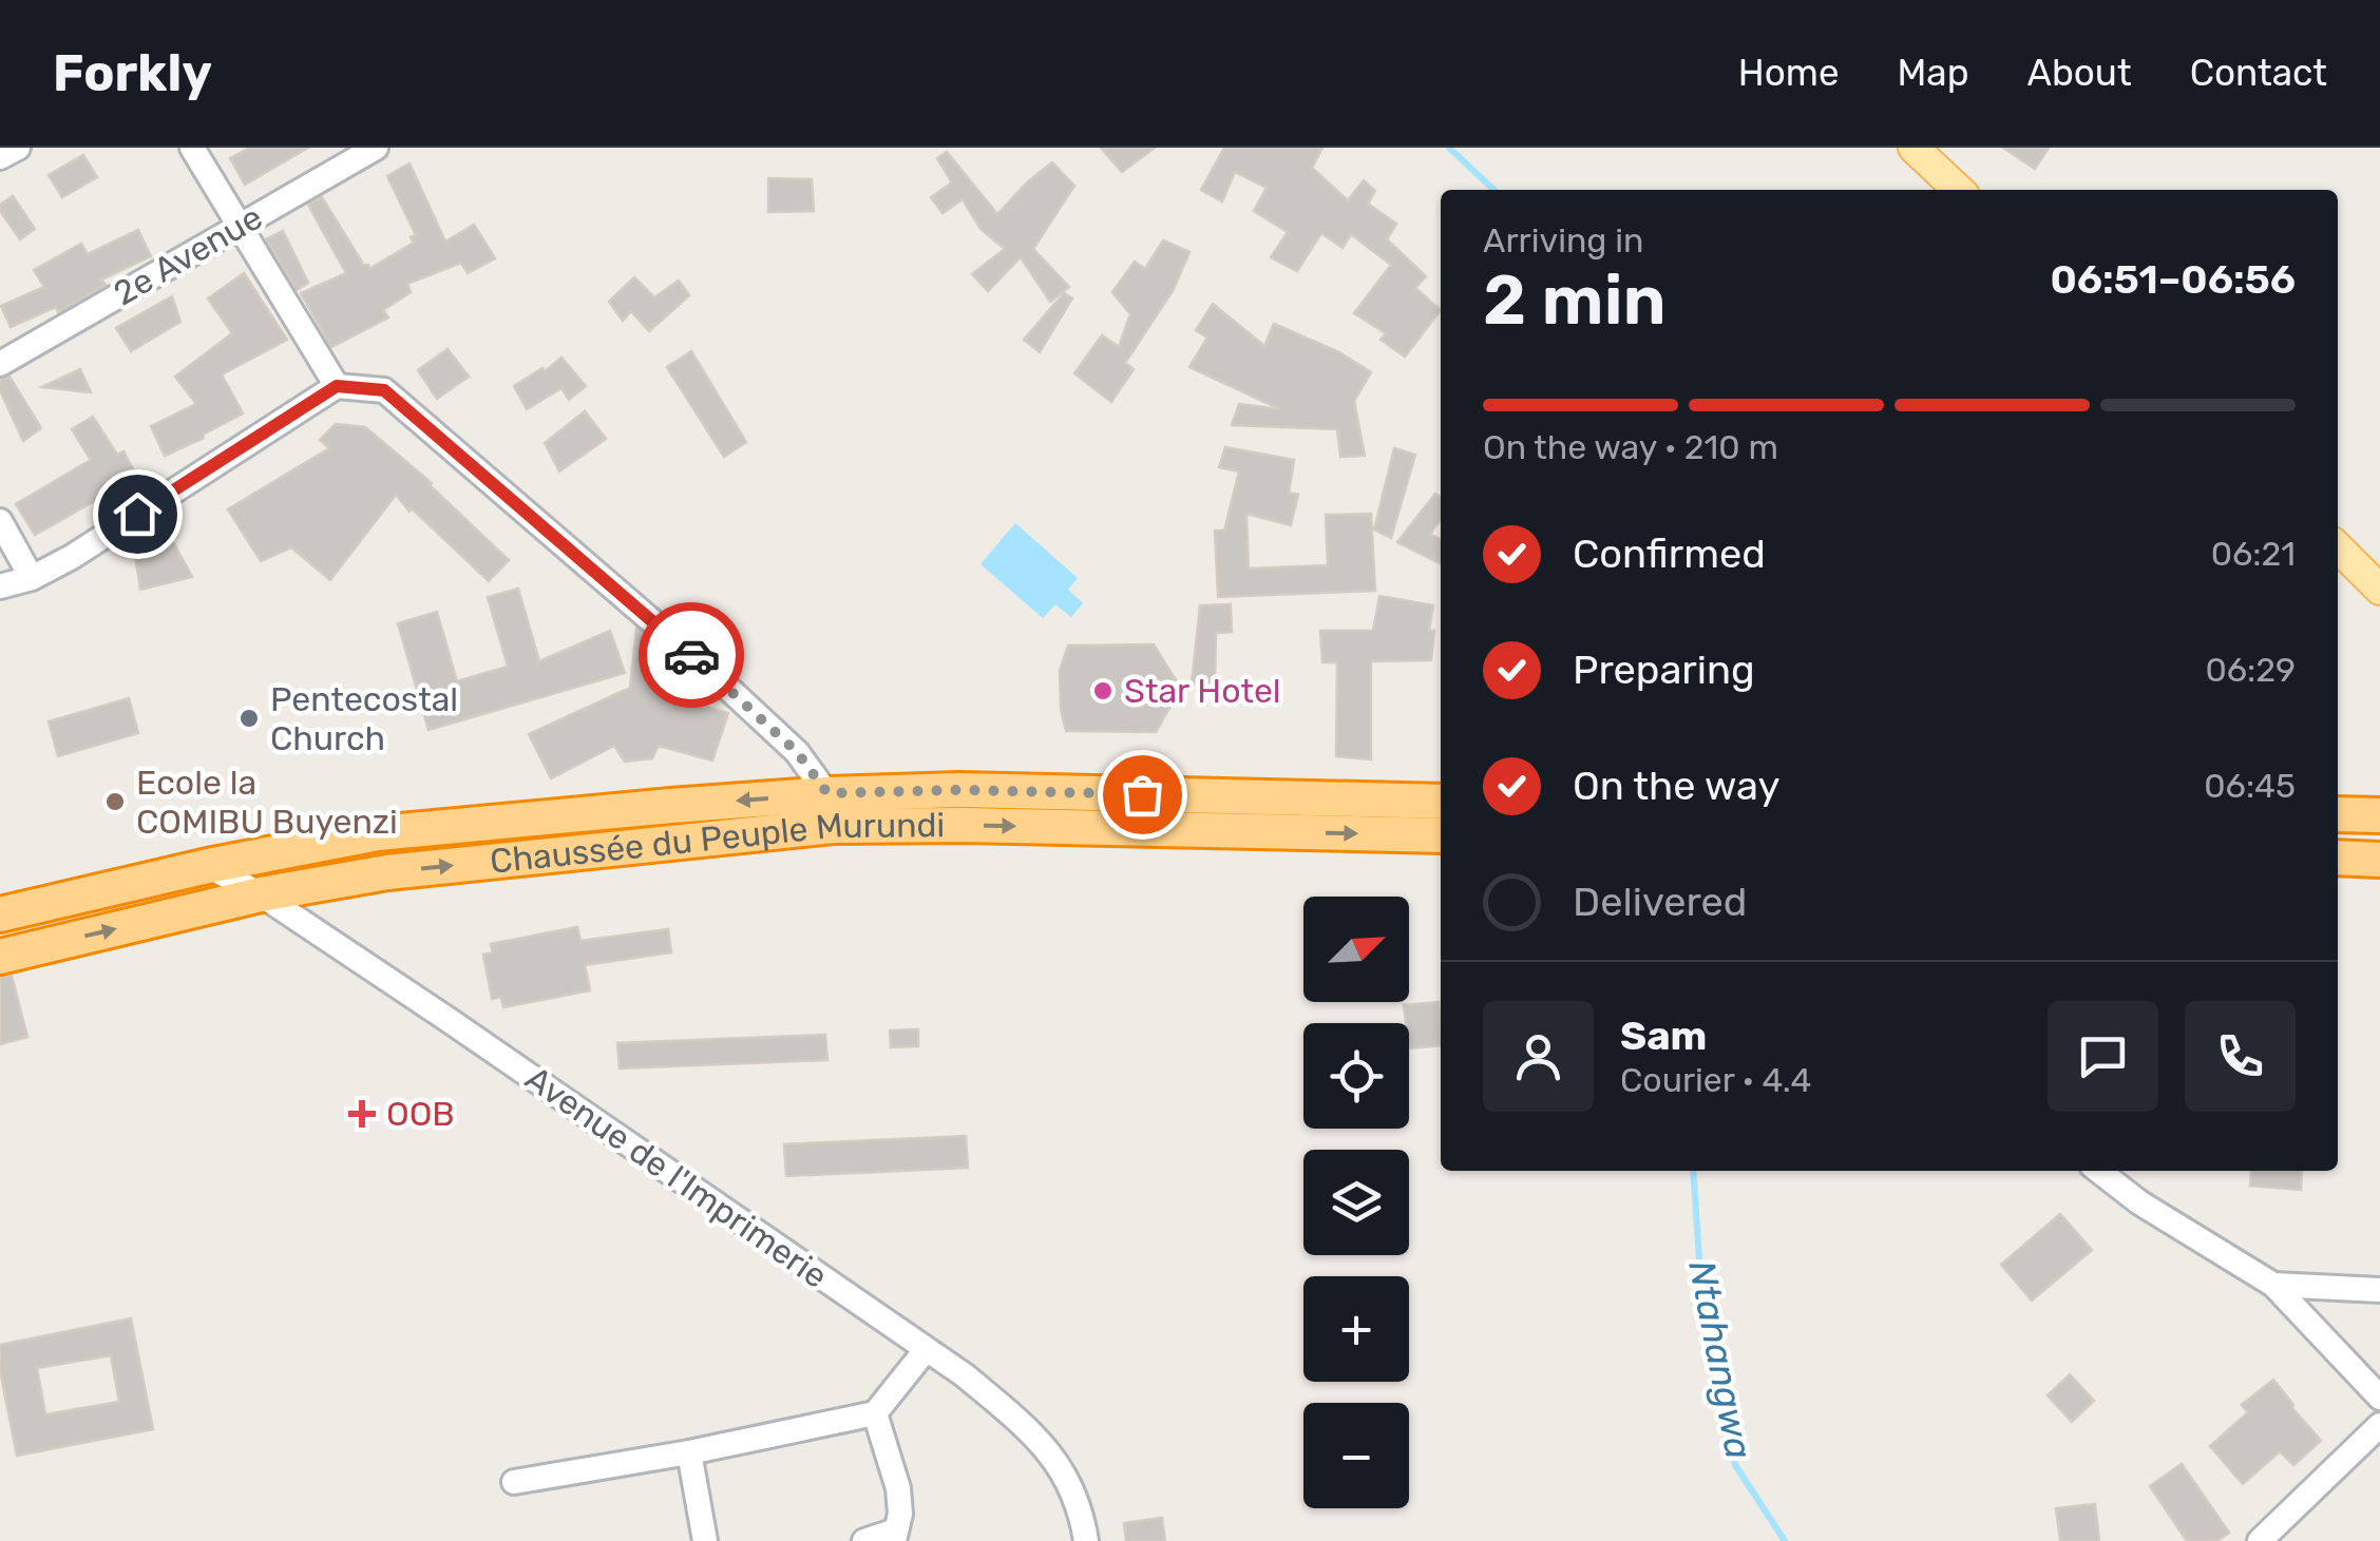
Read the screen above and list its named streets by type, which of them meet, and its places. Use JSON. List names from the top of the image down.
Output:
{
  "streets": {
    "highway": ["Chaussée du Peuple Murundi"],
    "street": ["2e Avenue", "Avenue de l'Imprimerie"]
  },
  "crossings": [
    ["Chaussée du Peuple Murundi", "Avenue de l'Imprimerie"]
  ],
  "water": ["Ntahangwa"],
  "places": {
    "other": ["Star Hotel", "Pentecostal Church", "Ecole la COMIBU Buyenzi"],
    "health": ["OOB"]
  },
  "north": "top right",
  "page": {
    "header": "Forkly",
    "nav": [
      "Home",
      "Map",
      "About",
      "Contact"
    ],
    "heading": ["2 min", "Arriving in", "06:51–06:56"],
    "panel": ["Sam", "Courier · 4.4"],
    "bar": "On the way · 210 m",
    "list": [
      ["Confirmed", "06:21"],
      ["Preparing", "06:29"],
      ["On the way", "06:45"],
      "Delivered"
    ],
    "map_buttons": ["+", "−"]
  }
}
